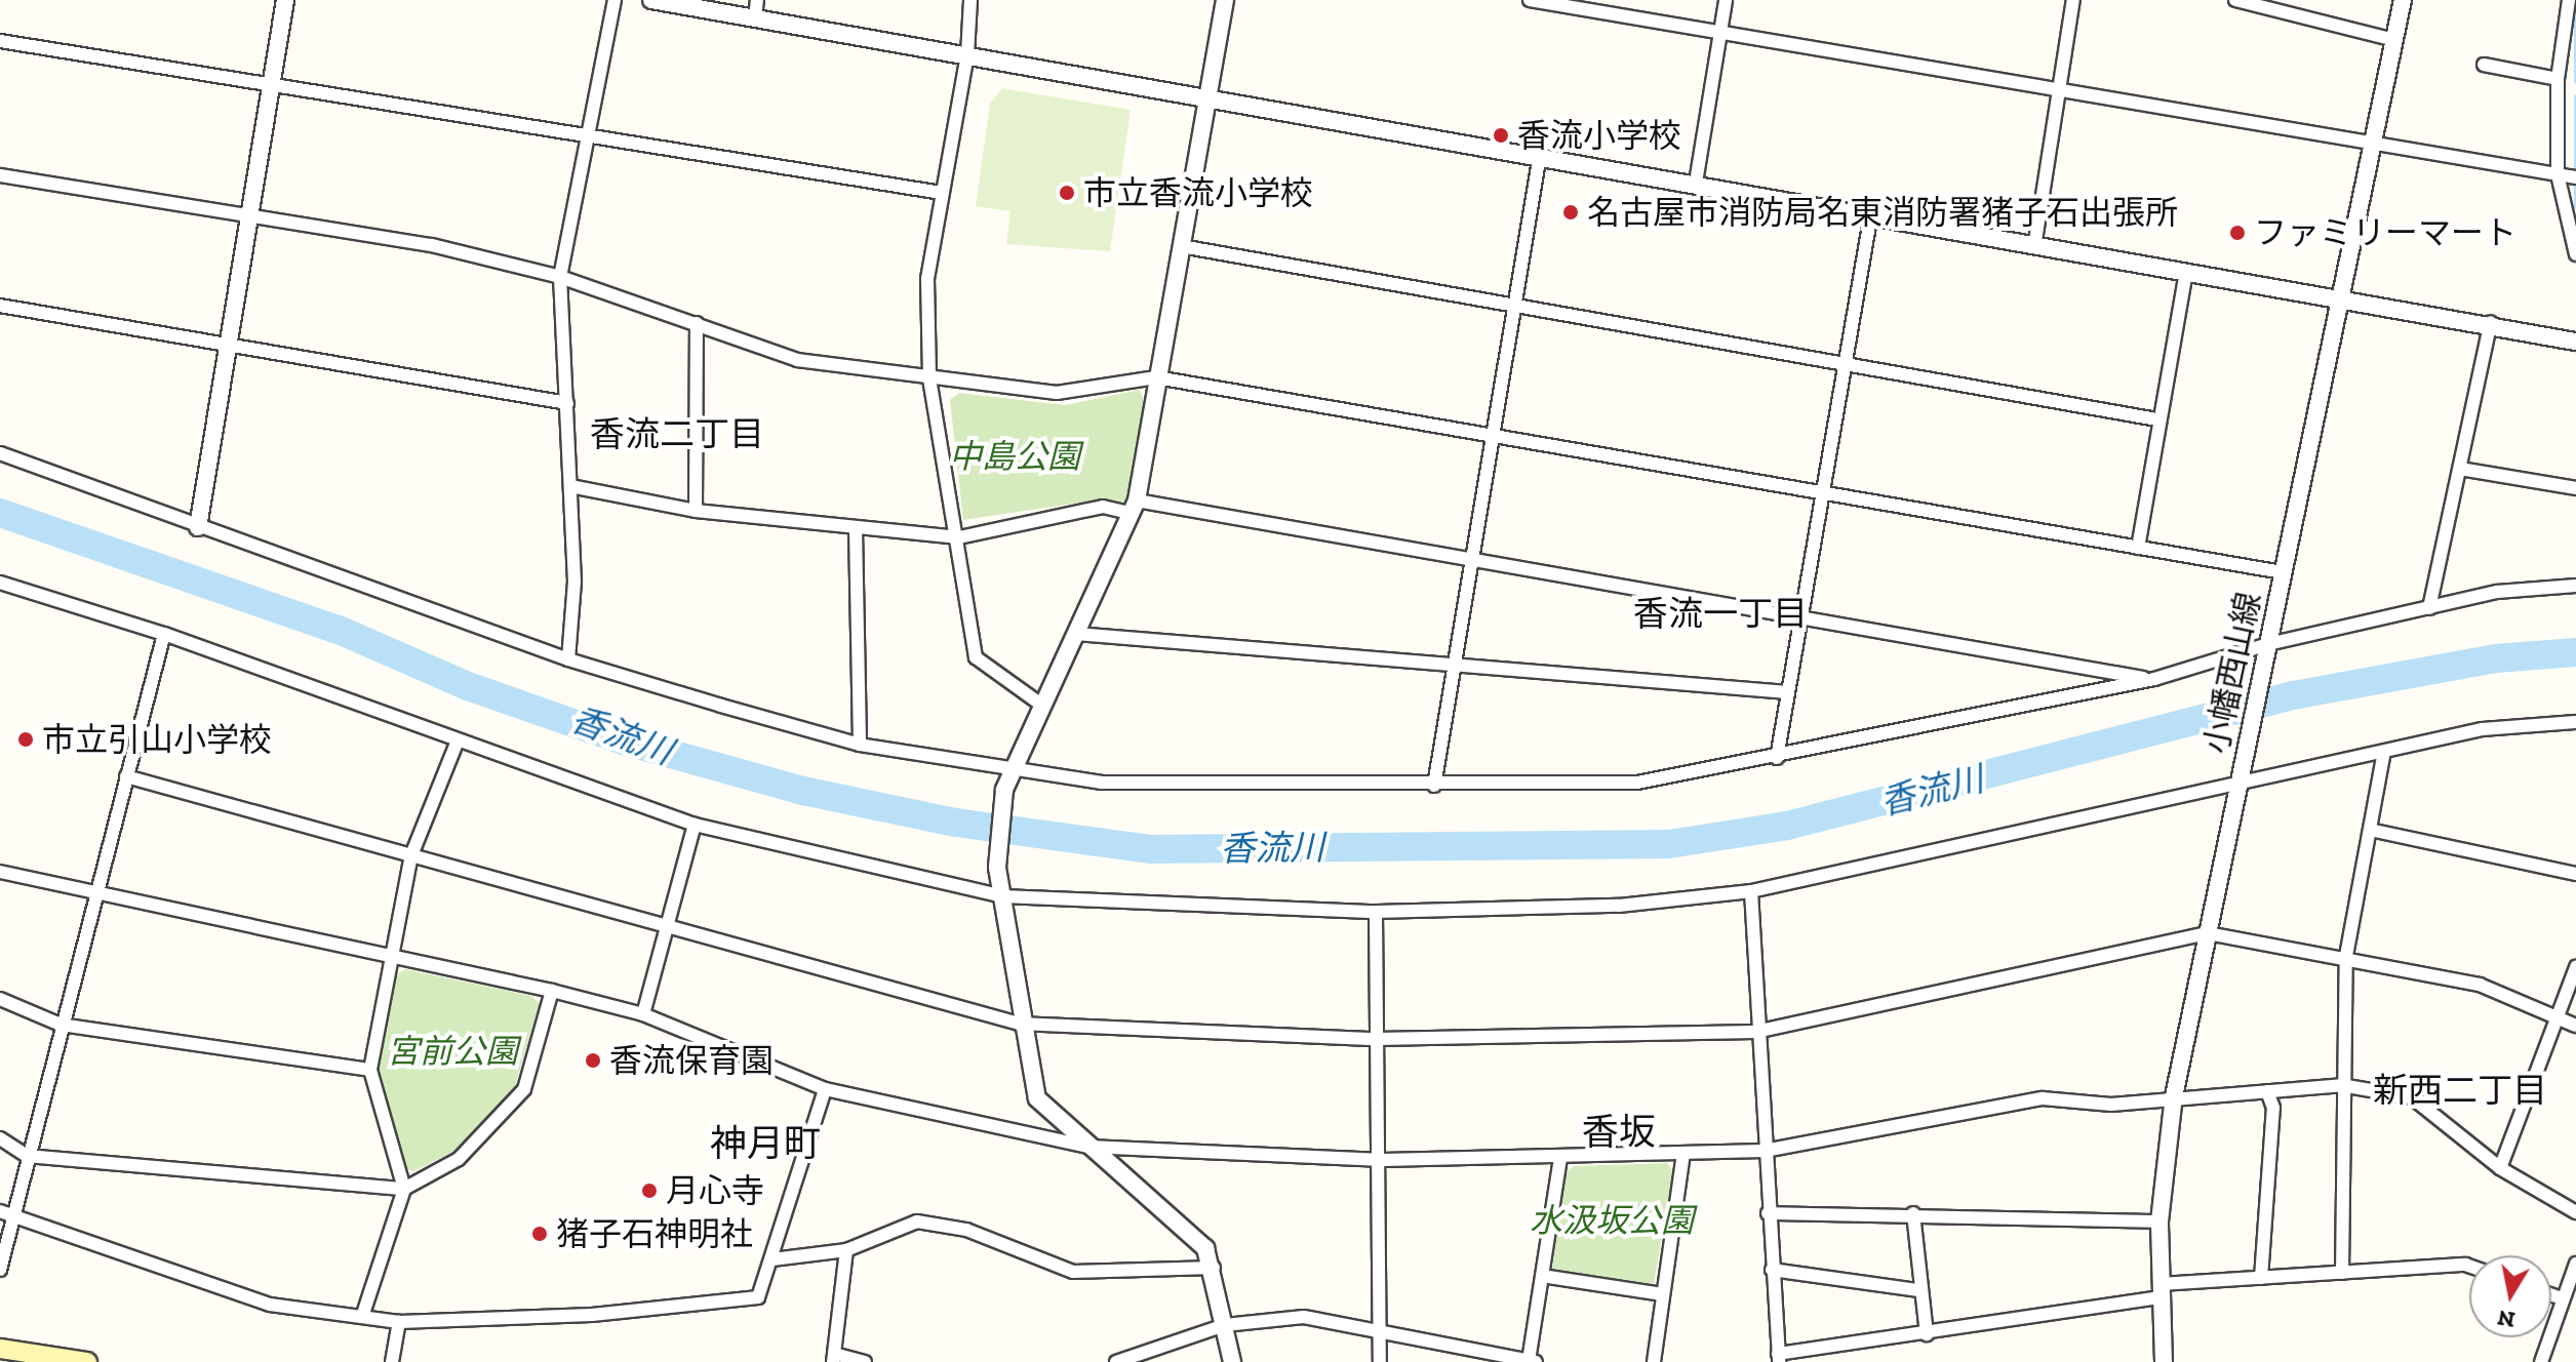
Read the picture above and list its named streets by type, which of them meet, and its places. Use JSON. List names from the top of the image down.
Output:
{
  "streets": {
    "street": ["小幡西山線"]
  },
  "districts": [
    "香流二丁目",
    "香流一丁目",
    "新西二丁目",
    "香坂",
    "神月町"
  ],
  "water": ["香流川"],
  "parks": ["中島公園", "宮前公園", "水汲坂公園"],
  "places": [
    "香流小学校",
    "市立香流小学校",
    "名古屋市消防局名東消防署猪子石出張所",
    "ファミリーマート",
    "市立引山小学校",
    "香流保育園",
    "月心寺",
    "猪子石神明社"
  ],
  "north": "bottom"
}
